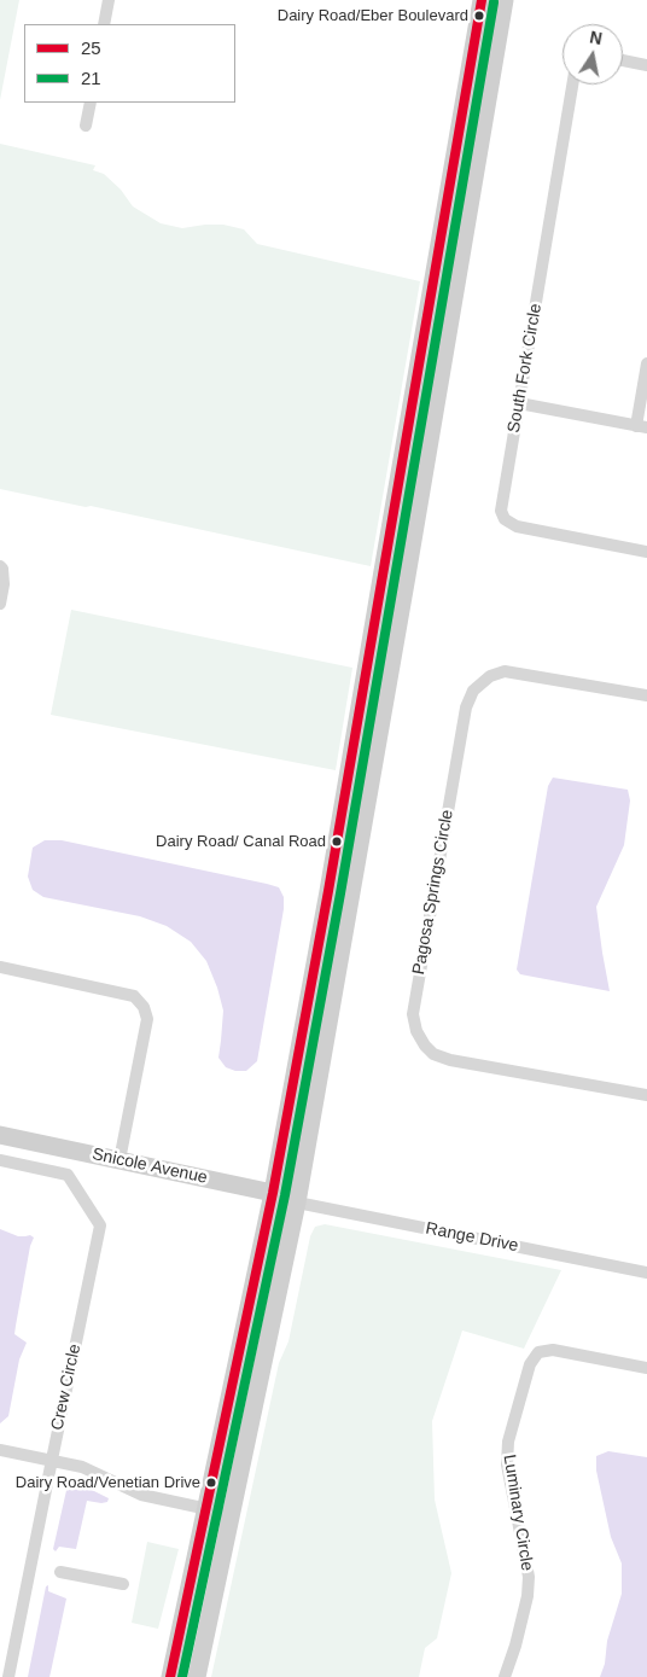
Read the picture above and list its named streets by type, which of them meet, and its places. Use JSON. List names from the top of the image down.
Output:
{
  "streets": {
    "street": [
      "South Fork Circle",
      "Pagosa Springs Circle",
      "Snicole Avenue",
      "Range Drive",
      "Crew Circle",
      "Luminary Circle"
    ]
  },
  "crossings": [
    ["Snicole Avenue", "Range Drive"]
  ],
  "places": ["Dairy Road/Eber Boulevard", "Dairy Road/ Canal Road", "Dairy Road/Venetian Drive"],
  "lines": ["transit line 25", "transit line 21"],
  "legend": ["25", "21"],
  "north": "top"
}
